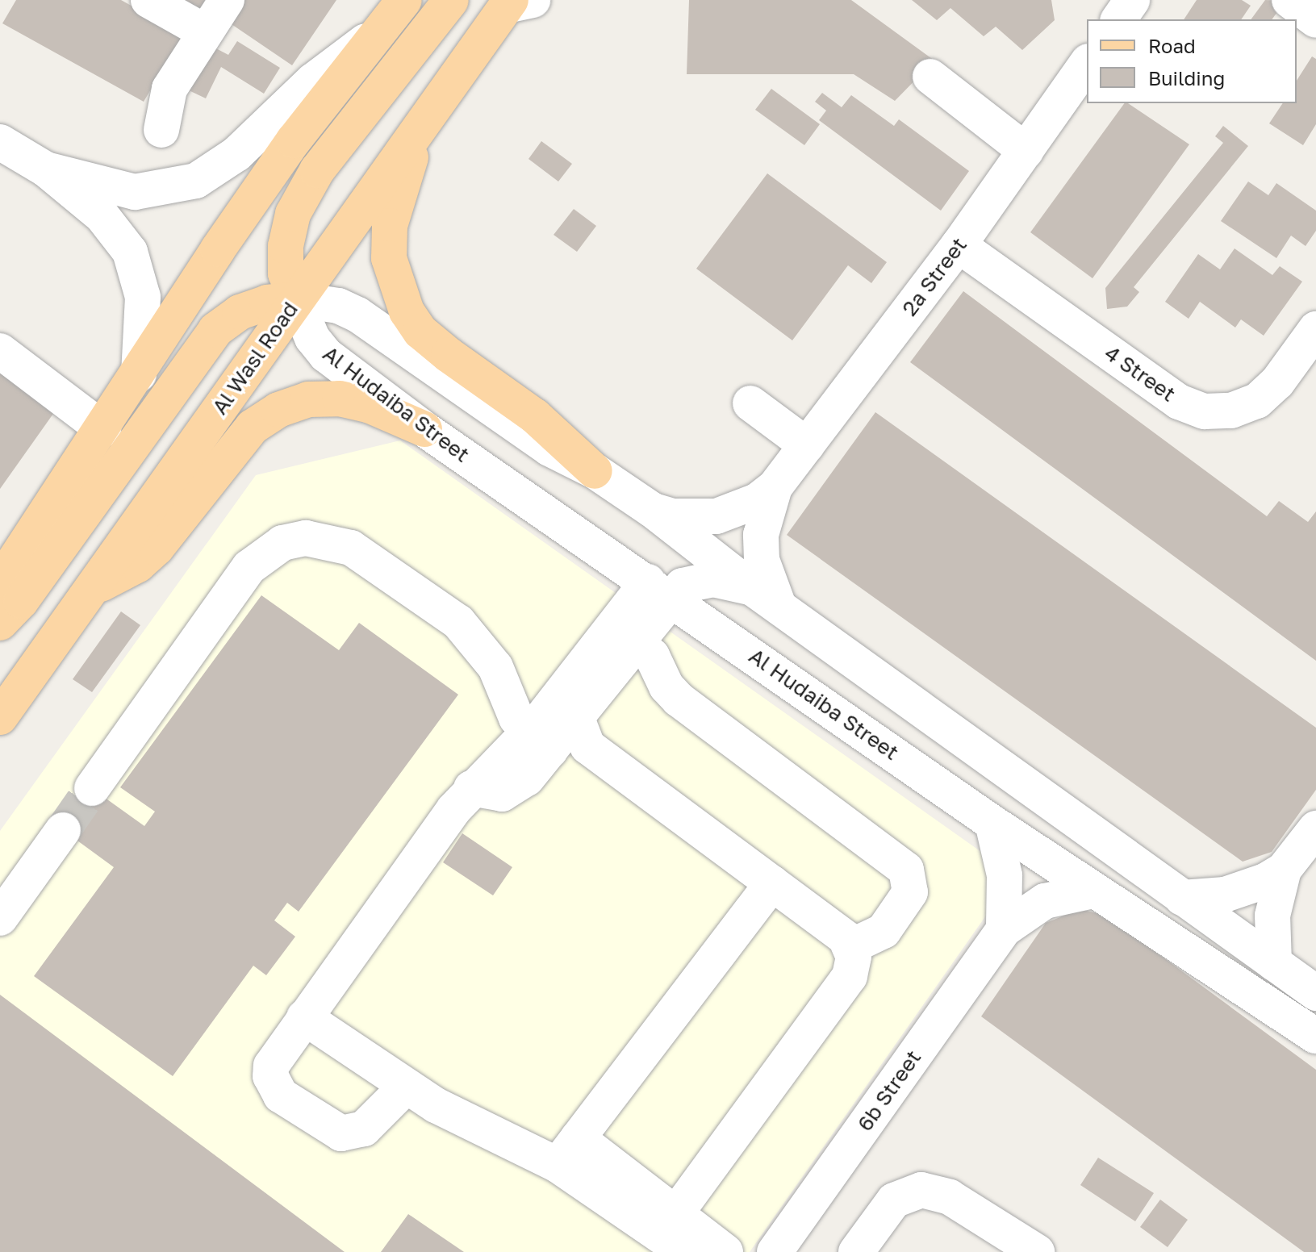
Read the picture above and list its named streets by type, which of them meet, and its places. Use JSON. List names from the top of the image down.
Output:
{
  "streets": {
    "main road": ["Al Wasl Road"],
    "street": [
      "2a Street",
      "4 Street",
      "Al Hudaiba Street",
      "6b Street"
    ]
  },
  "crossings": [
    ["2a Street", "4 Street"],
    ["Al Wasl Road", "Al Hudaiba Street"],
    ["Al Hudaiba Street", "6b Street"]
  ],
  "legend": ["Road", "Building"]
}
